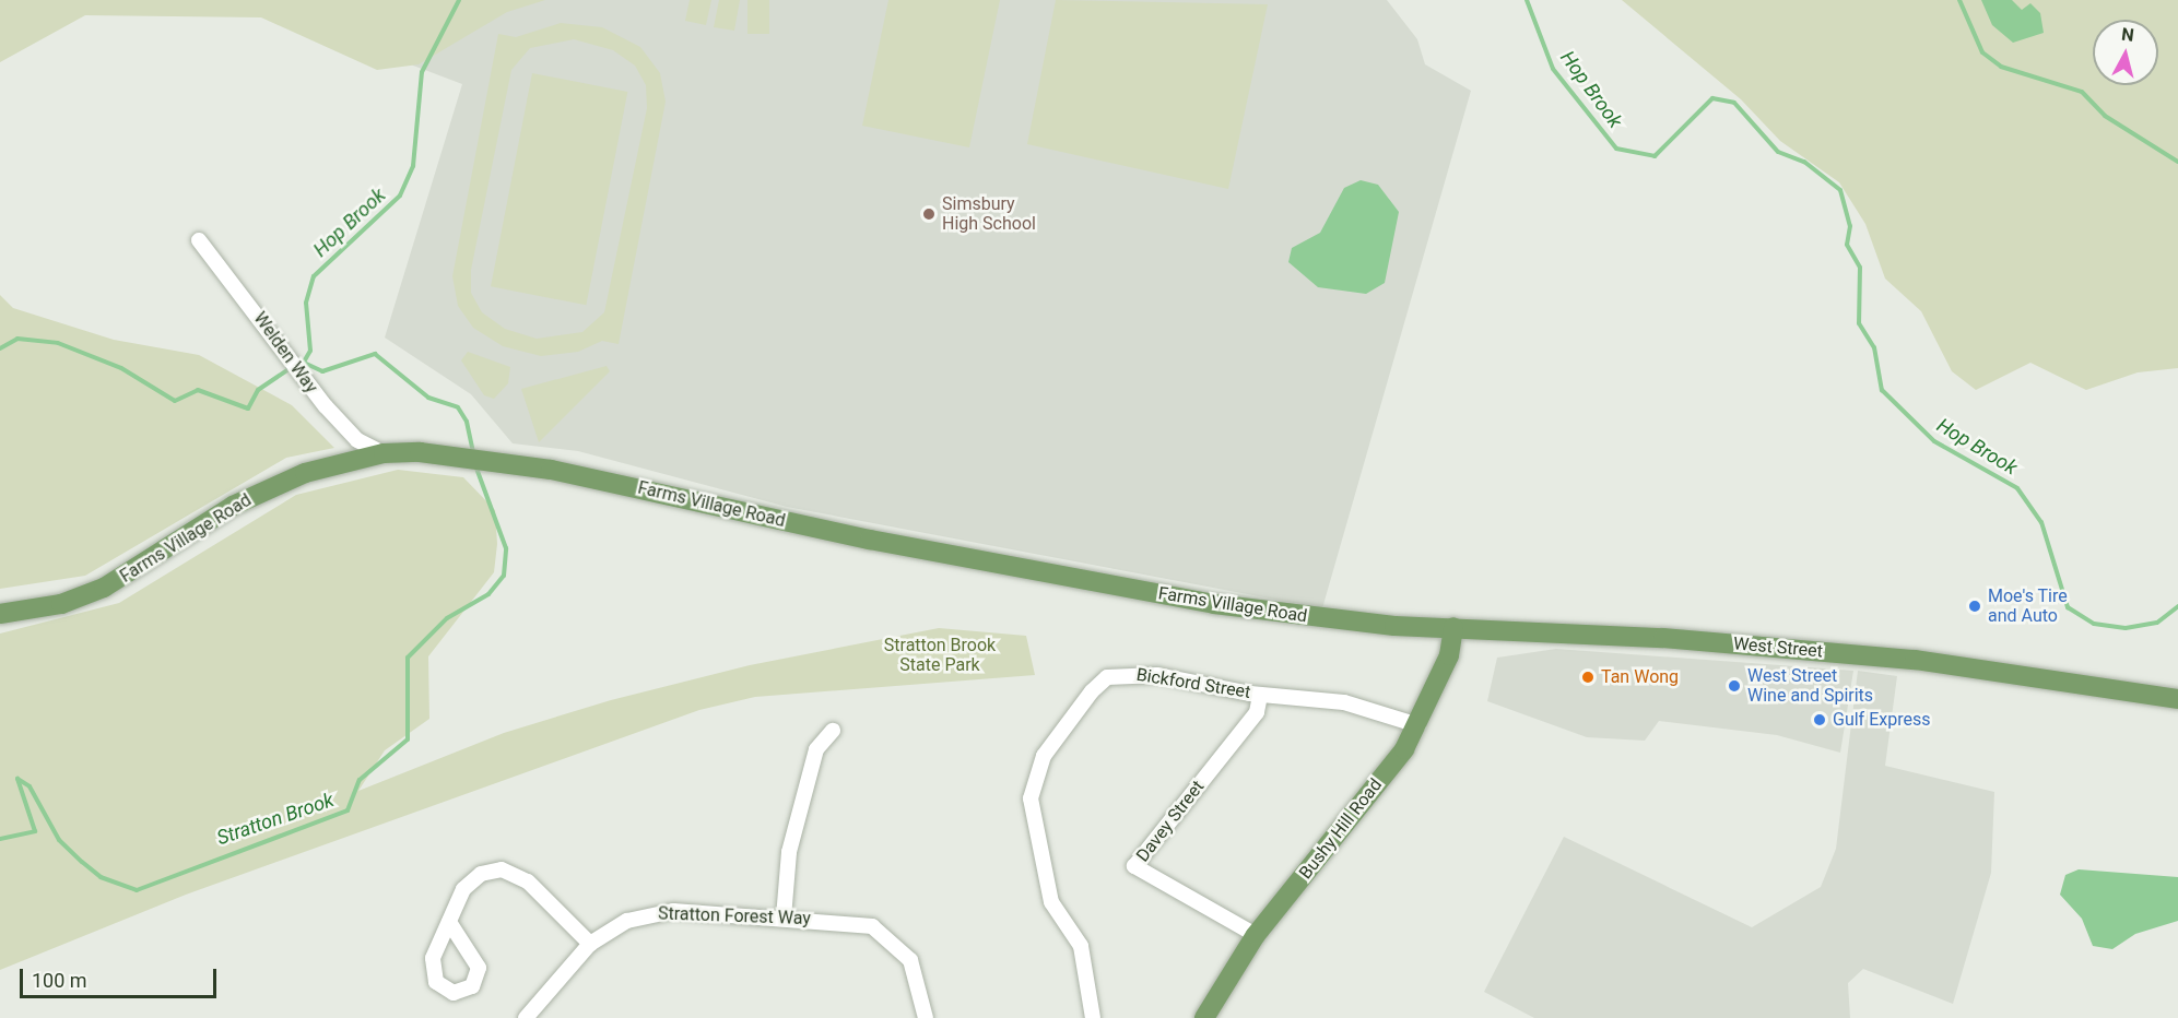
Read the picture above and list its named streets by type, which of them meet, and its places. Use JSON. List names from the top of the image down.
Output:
{
  "streets": {
    "main road": ["Farms Village Road", "West Street", "Bushy Hill Road"],
    "street": [
      "Welden Way",
      "Bickford Street",
      "Davey Street",
      "Stratton Forest Way"
    ]
  },
  "crossings": [
    ["Welden Way", "Farms Village Road"],
    ["Farms Village Road", "West Street"],
    ["Farms Village Road", "Bushy Hill Road"],
    ["West Street", "Bushy Hill Road"],
    ["Bickford Street", "Davey Street"],
    ["Bickford Street", "Bushy Hill Road"],
    ["Davey Street", "Bushy Hill Road"]
  ],
  "water": ["Hop Brook", "Stratton Brook"],
  "parks": ["Stratton Brook State Park"],
  "places": [
    "Simsbury High School",
    "Moe's Tire and Auto",
    "Tan Wong",
    "West Street Wine and Spirits",
    "Gulf Express"
  ],
  "scale_bar": "100 m",
  "north": "top"
}
